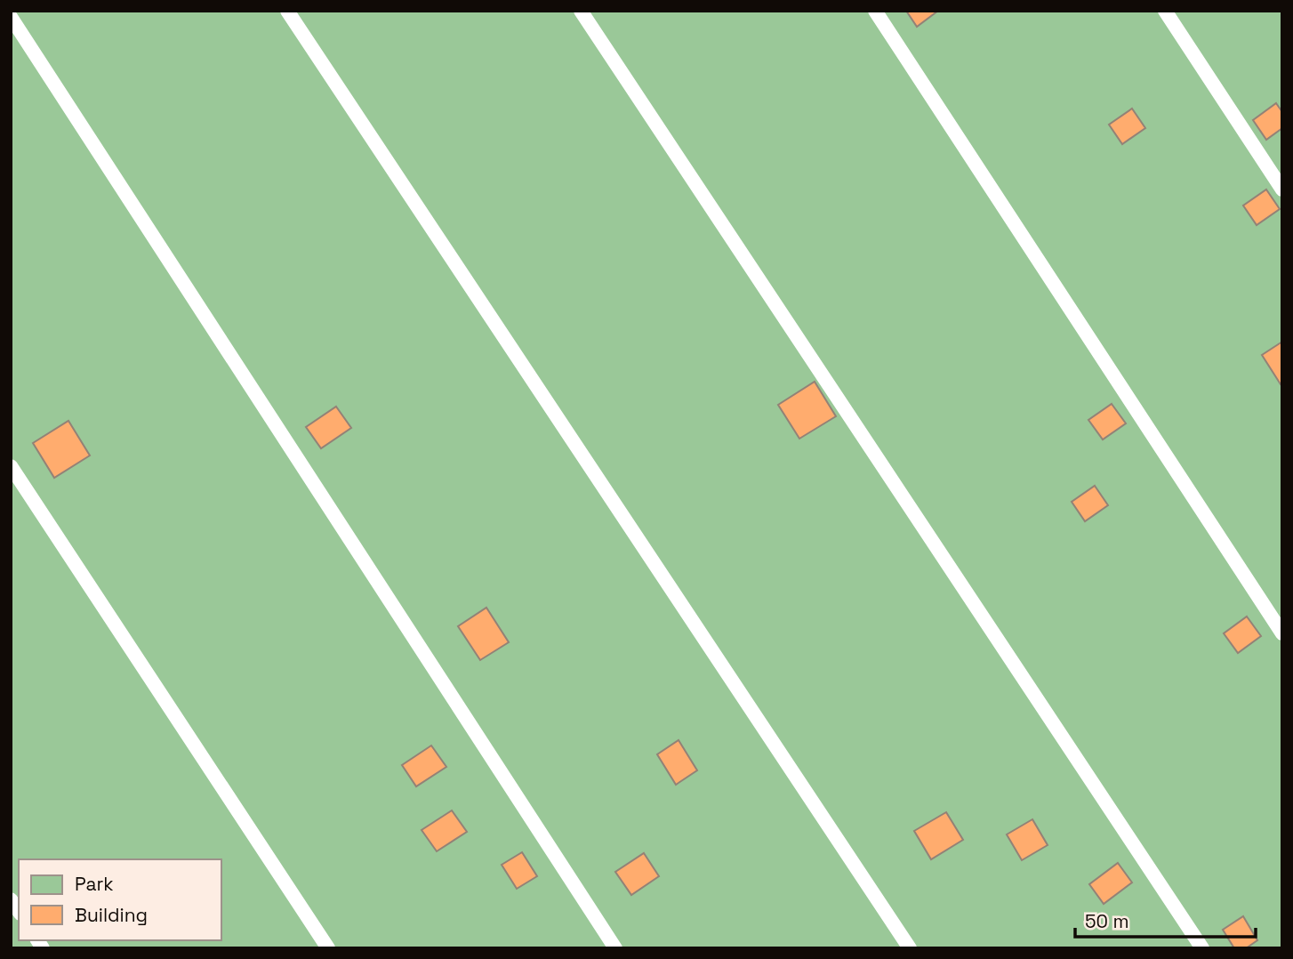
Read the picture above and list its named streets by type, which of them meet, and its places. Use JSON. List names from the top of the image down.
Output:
{
  "legend": ["Park", "Building"],
  "scale_bar": "50 m"
}
